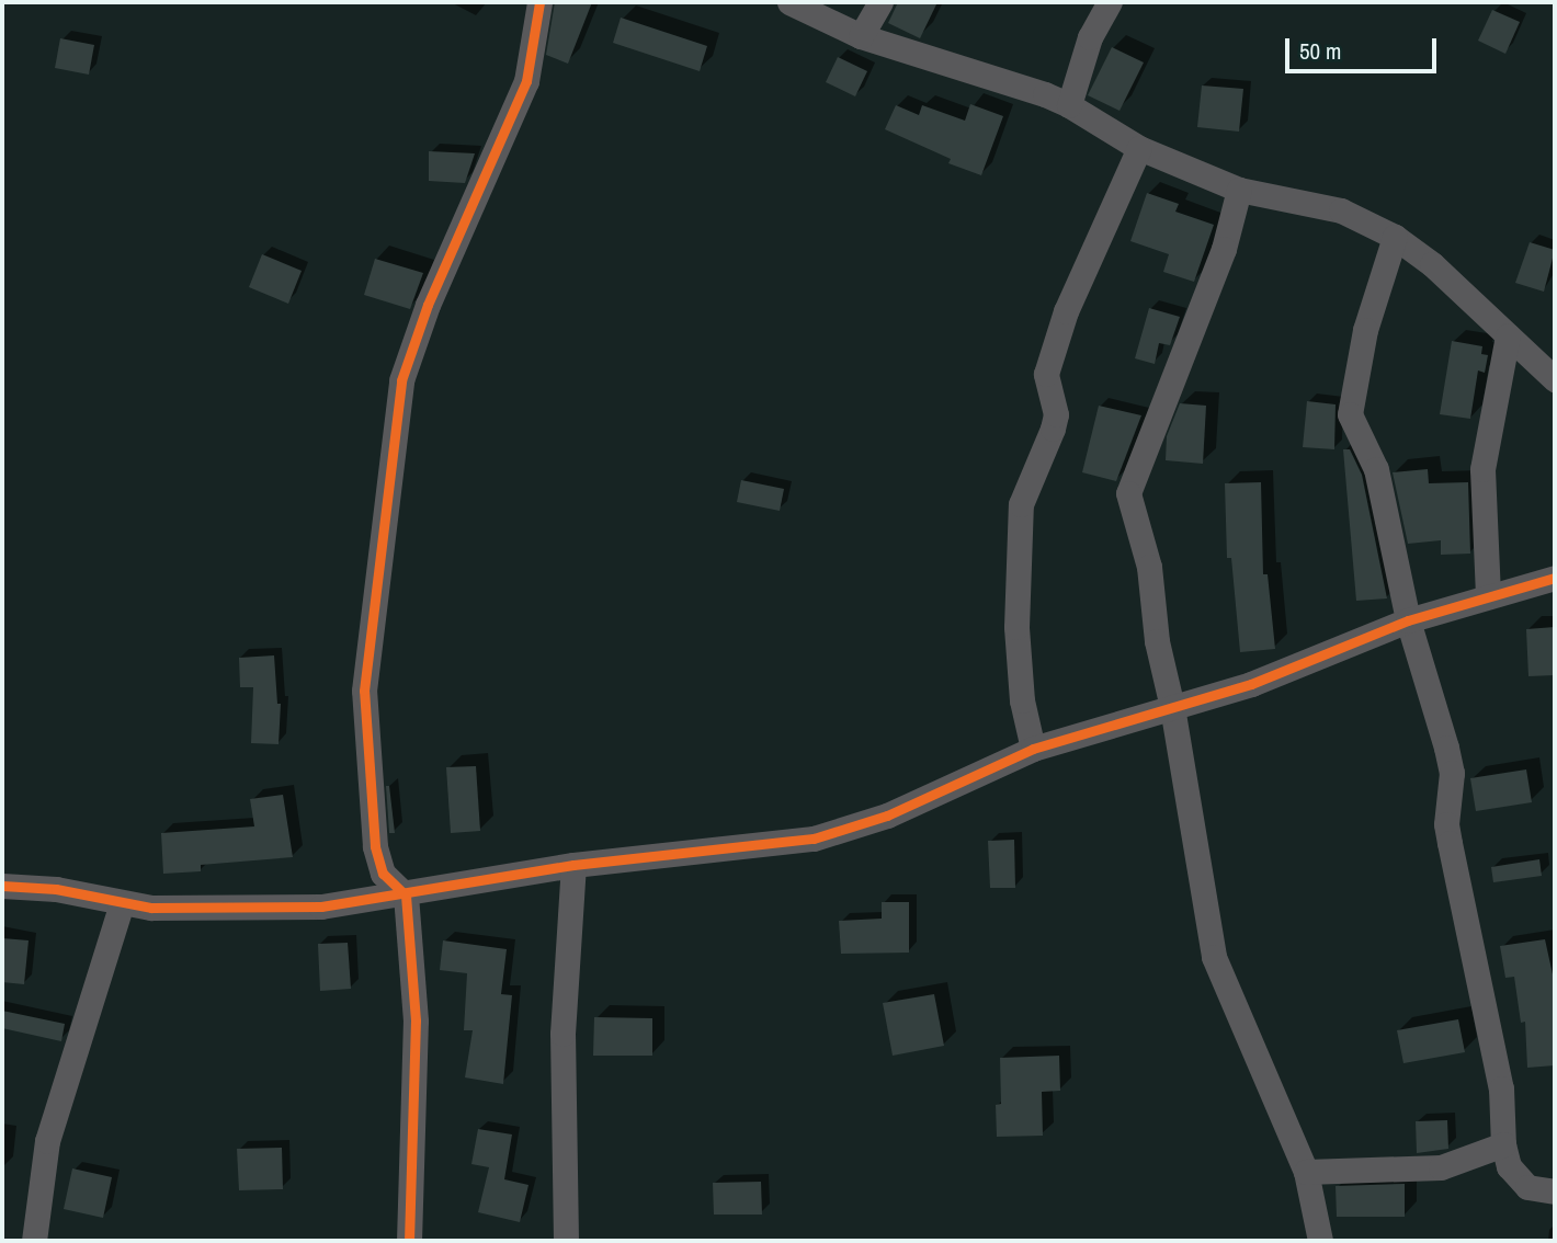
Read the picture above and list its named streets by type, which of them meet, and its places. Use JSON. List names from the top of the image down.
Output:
{
  "scale_bar": "50 m"
}
